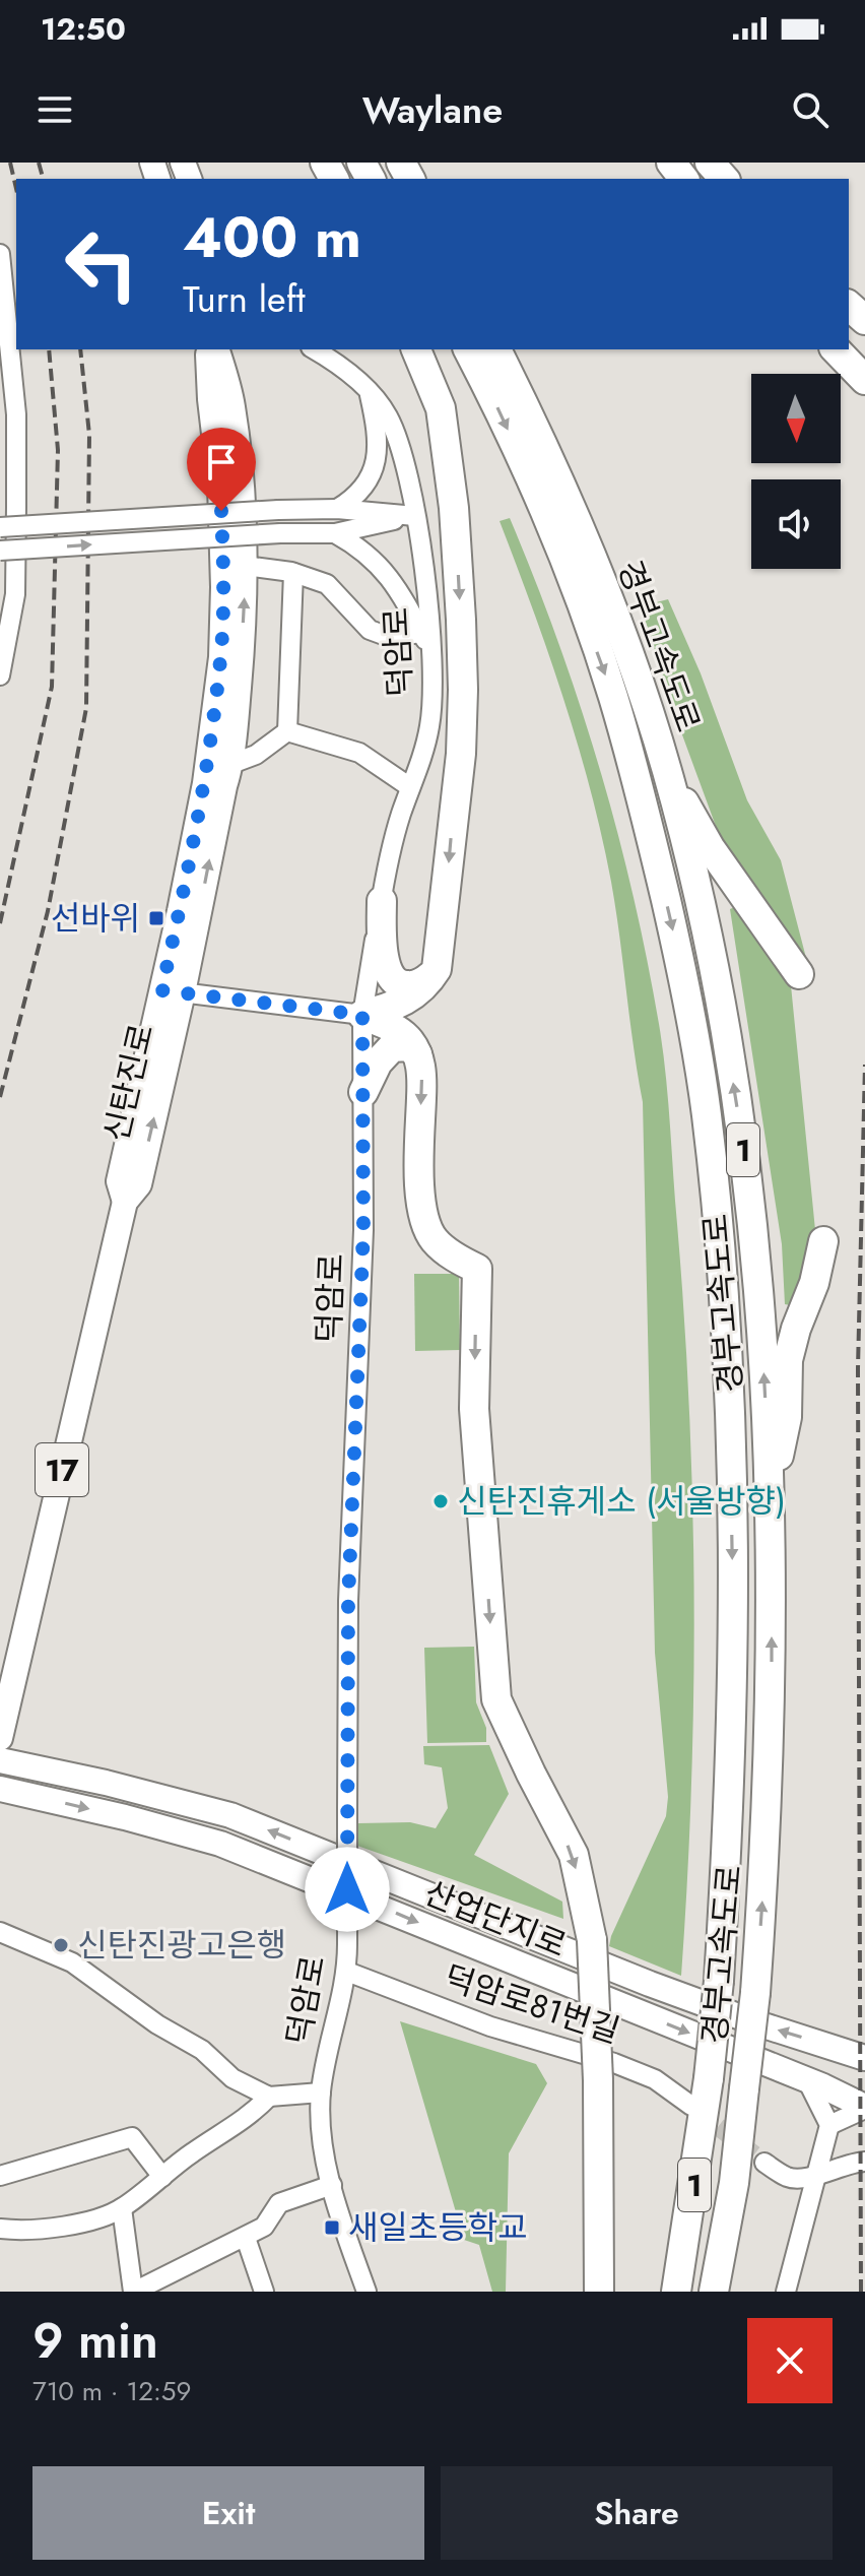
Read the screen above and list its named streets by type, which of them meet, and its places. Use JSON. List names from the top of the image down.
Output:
{
  "streets": {
    "highway": ["경부고속도로", "1"],
    "main road": ["신탄진로", "17", "산업단지로"],
    "street": ["덕암로", "덕암로81번길"]
  },
  "crossings": [
    ["덕암로", "덕암로81번길"]
  ],
  "places": {
    "transit": ["선바위", "새일초등학교"],
    "other": ["신탄진휴게소 (서울방향)", "신탄진광고은행"]
  },
  "north": "bottom",
  "page": {
    "status": "12:50",
    "header": "Waylane",
    "turn": ["400 m", "Turn left"],
    "heading": ["9 min", "710 m · 12:59"],
    "buttons": ["Exit", "Share"]
  }
}
